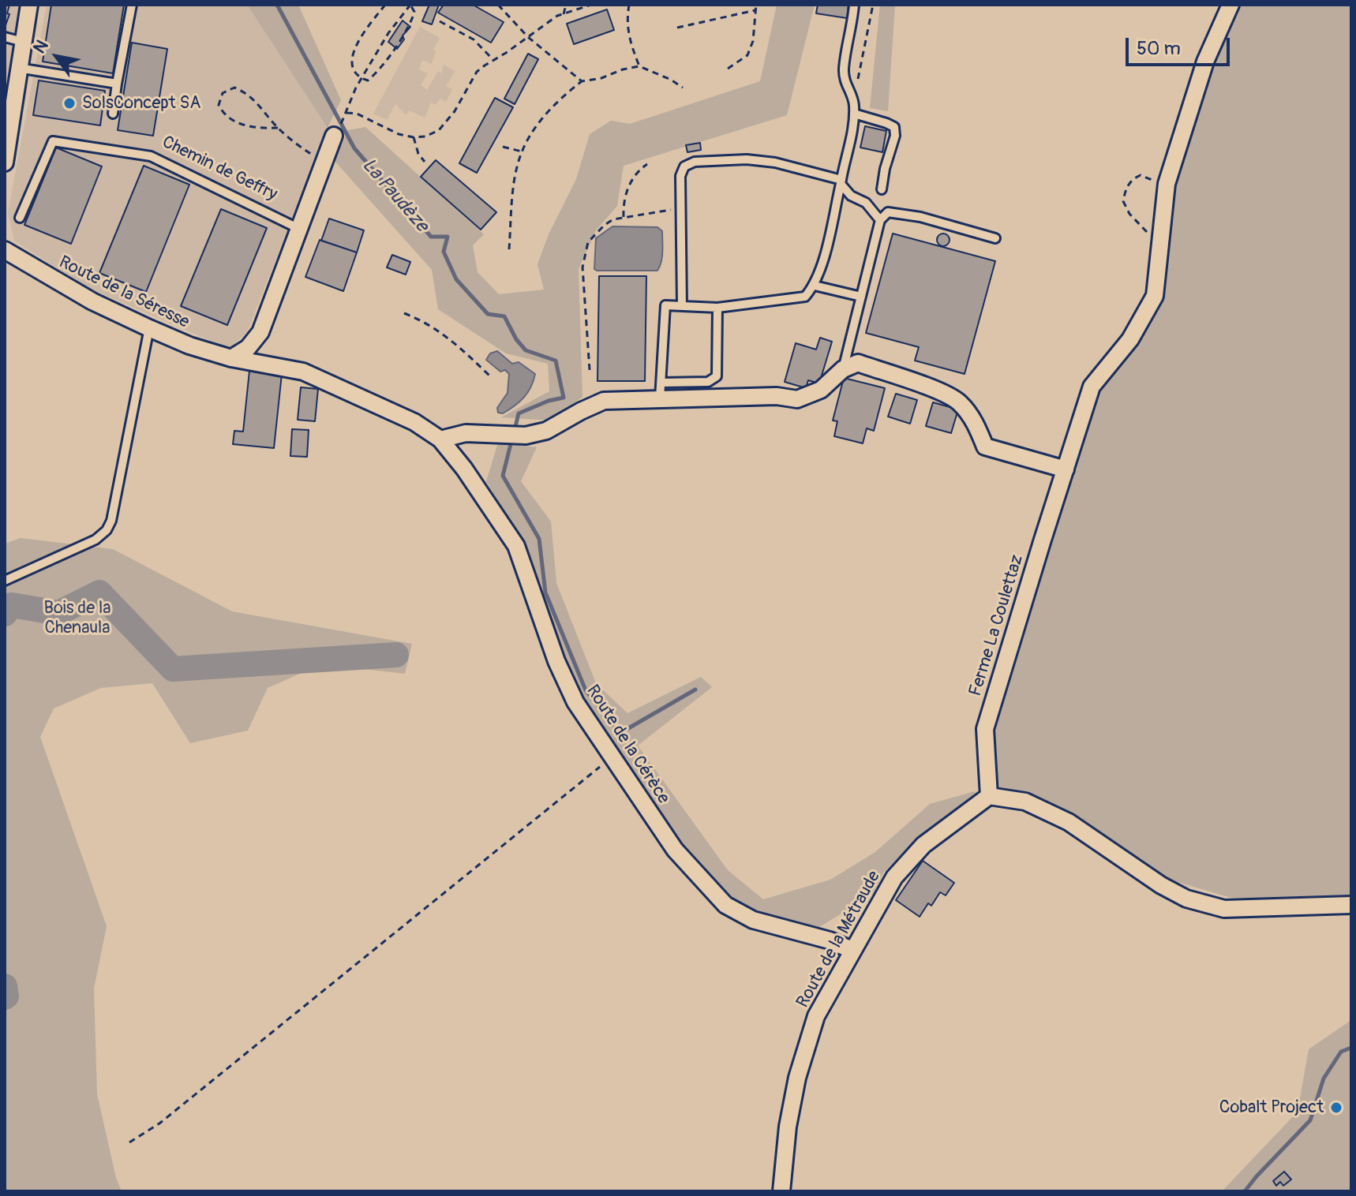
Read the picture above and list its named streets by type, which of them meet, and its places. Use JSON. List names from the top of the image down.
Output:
{
  "streets": {
    "street": [
      "Route de la Séresse",
      "Ferme La Coulettaz",
      "Route de la Cérèce",
      "Route de la Métraude"
    ],
    "lane": ["Chemin de Geffry"]
  },
  "crossings": [
    ["Route de la Séresse", "Route de la Cérèce"],
    ["Ferme La Coulettaz", "Route de la Métraude"],
    ["Route de la Cérèce", "Route de la Métraude"]
  ],
  "water": ["La Paudèze"],
  "parks": ["Bois de la Chenaula"],
  "places": ["SolsConcept SA", "Cobalt Project"],
  "scale_bar": "50 m",
  "north": "top left"
}
